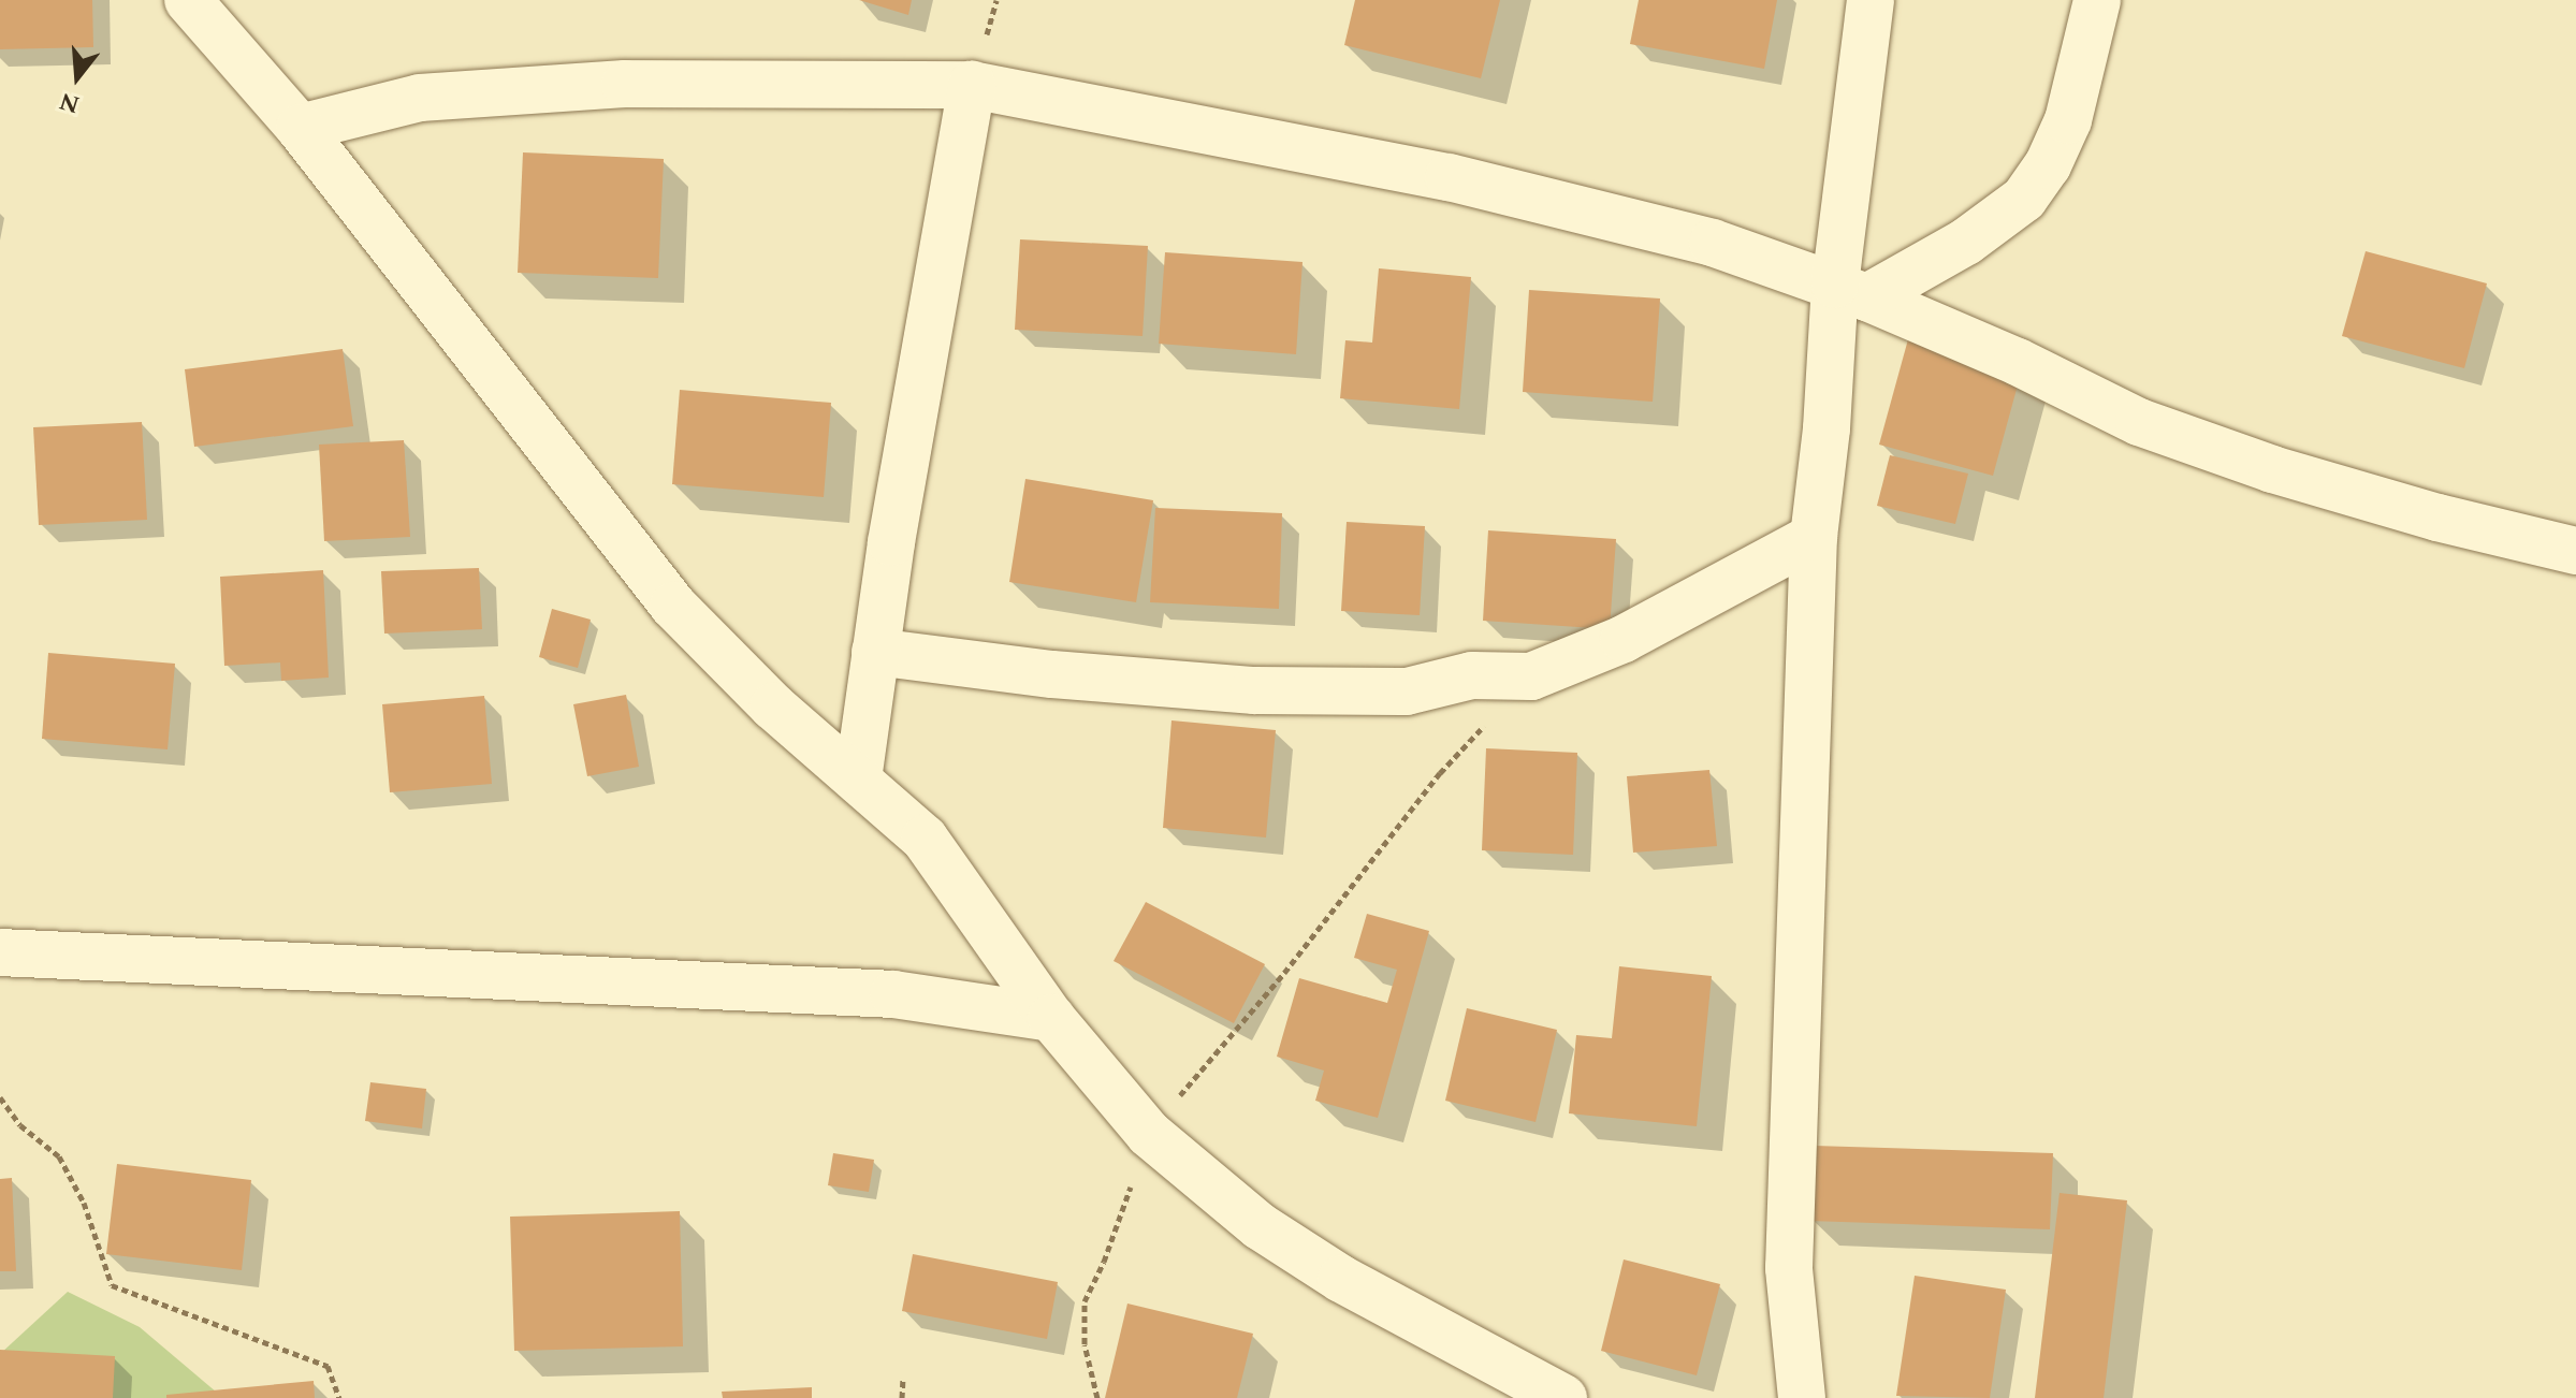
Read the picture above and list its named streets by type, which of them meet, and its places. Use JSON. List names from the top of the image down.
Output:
{
  "north": "bottom"
}
